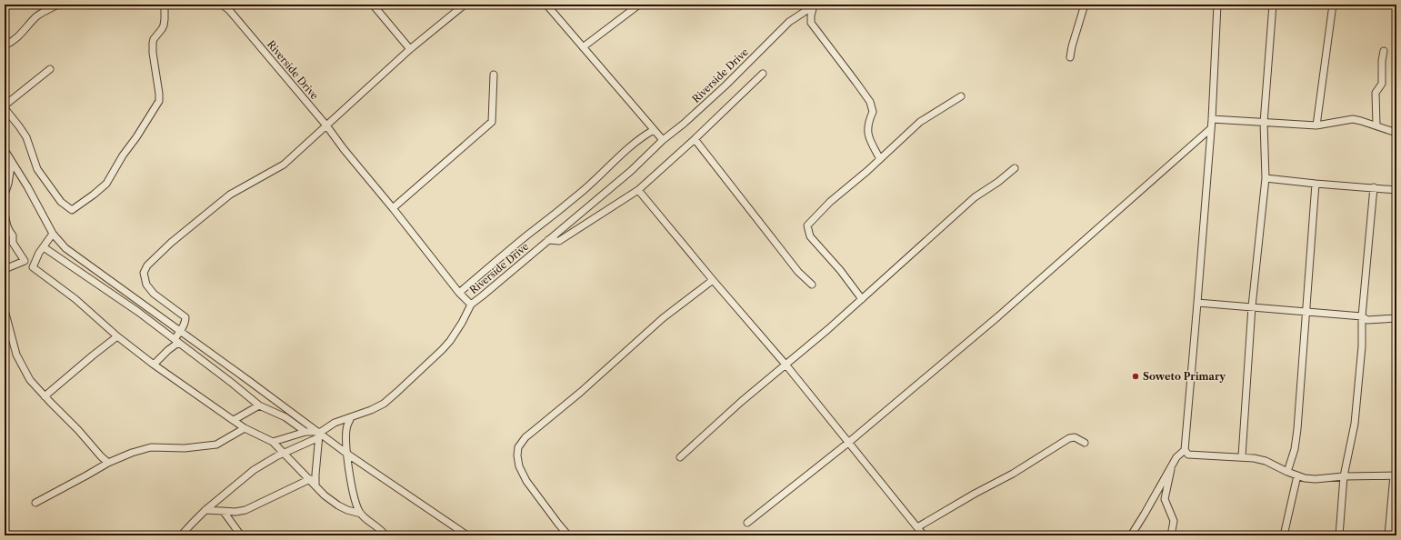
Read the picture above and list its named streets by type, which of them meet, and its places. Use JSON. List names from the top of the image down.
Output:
{
  "streets": {
    "street": ["Riverside Drive"]
  },
  "places": ["Soweto Primary"]
}
